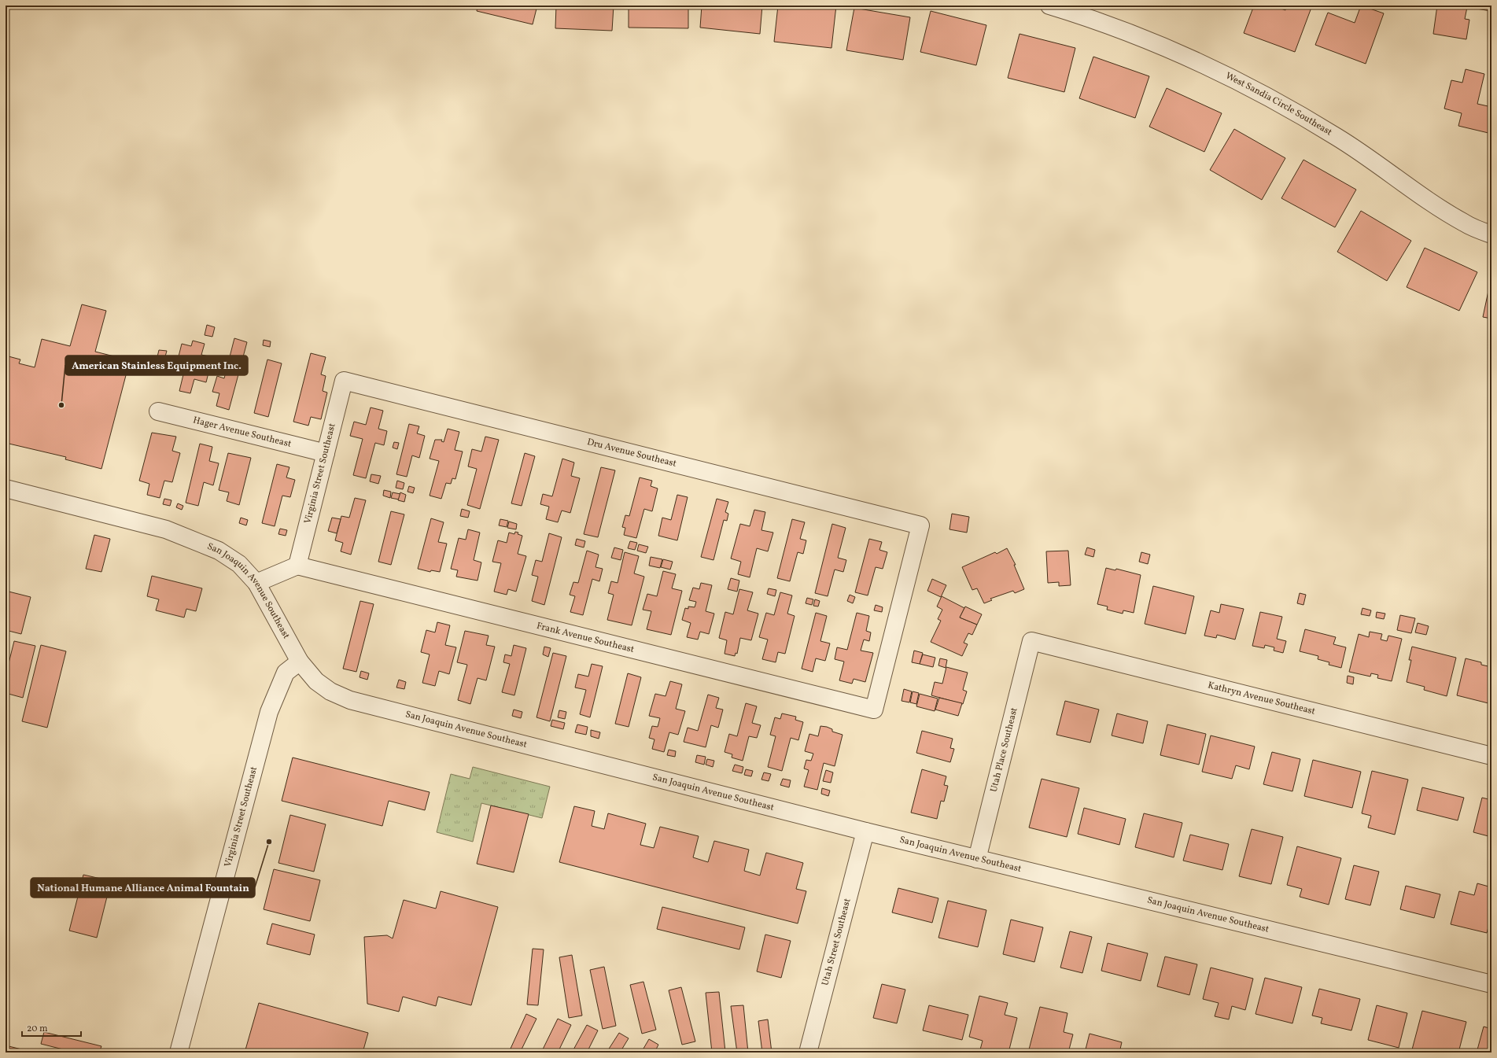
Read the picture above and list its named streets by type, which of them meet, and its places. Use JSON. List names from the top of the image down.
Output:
{
  "streets": {
    "street": [
      "West Sandia Circle Southeast",
      "Hager Avenue Southeast",
      "Dru Avenue Southeast",
      "Virginia Street Southeast",
      "San Joaquin Avenue Southeast",
      "Frank Avenue Southeast",
      "Kathryn Avenue Southeast",
      "Utah Place Southeast",
      "Utah Street Southeast"
    ]
  },
  "crossings": [
    ["Hager Avenue Southeast", "Virginia Street Southeast"],
    ["Dru Avenue Southeast", "Virginia Street Southeast"],
    ["Dru Avenue Southeast", "Frank Avenue Southeast"],
    ["Virginia Street Southeast", "San Joaquin Avenue Southeast"],
    ["Virginia Street Southeast", "Frank Avenue Southeast"],
    ["San Joaquin Avenue Southeast", "Utah Place Southeast"],
    ["San Joaquin Avenue Southeast", "Utah Street Southeast"],
    ["Kathryn Avenue Southeast", "Utah Place Southeast"]
  ],
  "places": ["American Stainless Equipment Inc.", "National Humane Alliance Animal Fountain"],
  "scale_bar": "20 m"
}
